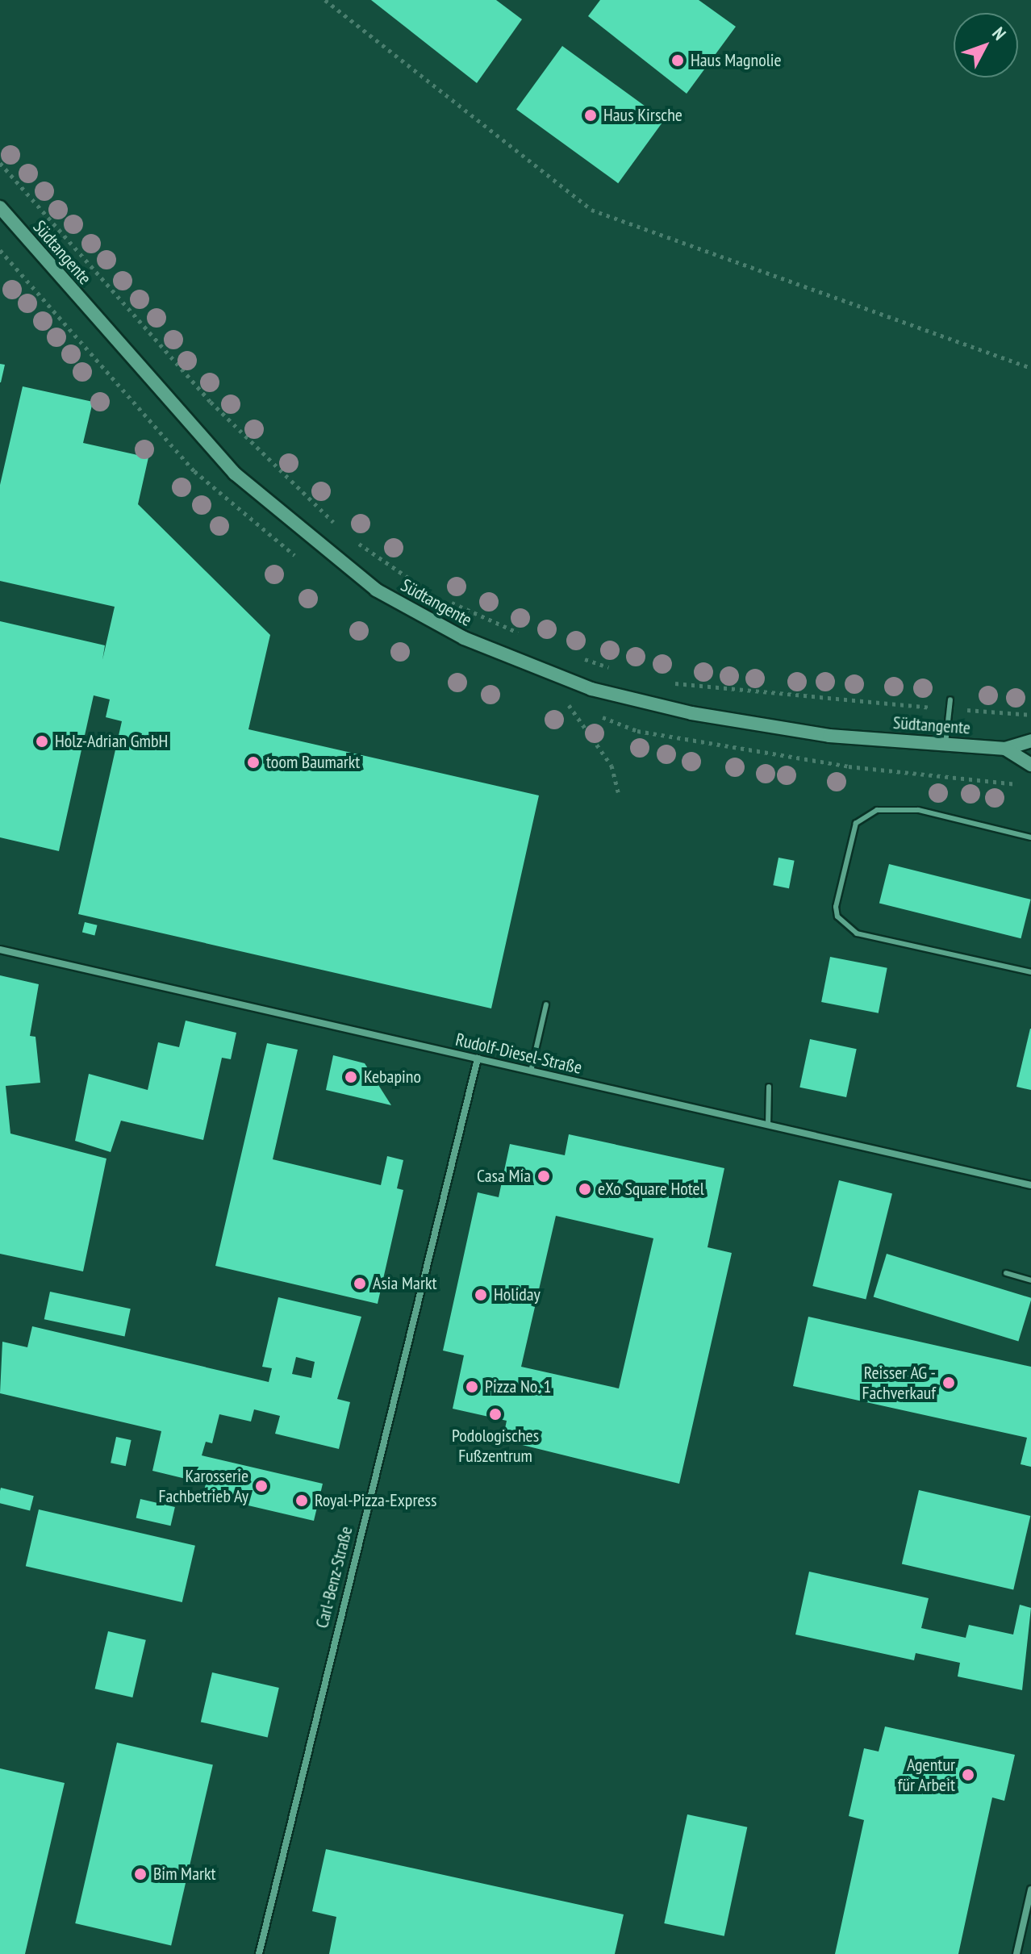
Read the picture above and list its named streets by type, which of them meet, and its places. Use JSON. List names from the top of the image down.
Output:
{
  "streets": {
    "main road": ["Südtangente"],
    "street": ["Rudolf-Diesel-Straße", "Carl-Benz-Straße"]
  },
  "crossings": [
    ["Rudolf-Diesel-Straße", "Carl-Benz-Straße"]
  ],
  "places": [
    "Haus Magnolie",
    "Haus Kirsche",
    "Holz-Adrian GmbH",
    "toom Baumarkt",
    "Kebapino",
    "Casa Mia",
    "eXo Square Hotel",
    "Asia Markt",
    "Holiday",
    "Reisser AG - Fachverkauf",
    "Pizza No. 1",
    "Podologisches Fußzentrum",
    "Karosserie Fachbetrieb Ay",
    "Royal-Pizza-Express",
    "Agentur für Arbeit",
    "Bim Markt"
  ],
  "north": "top right"
}
